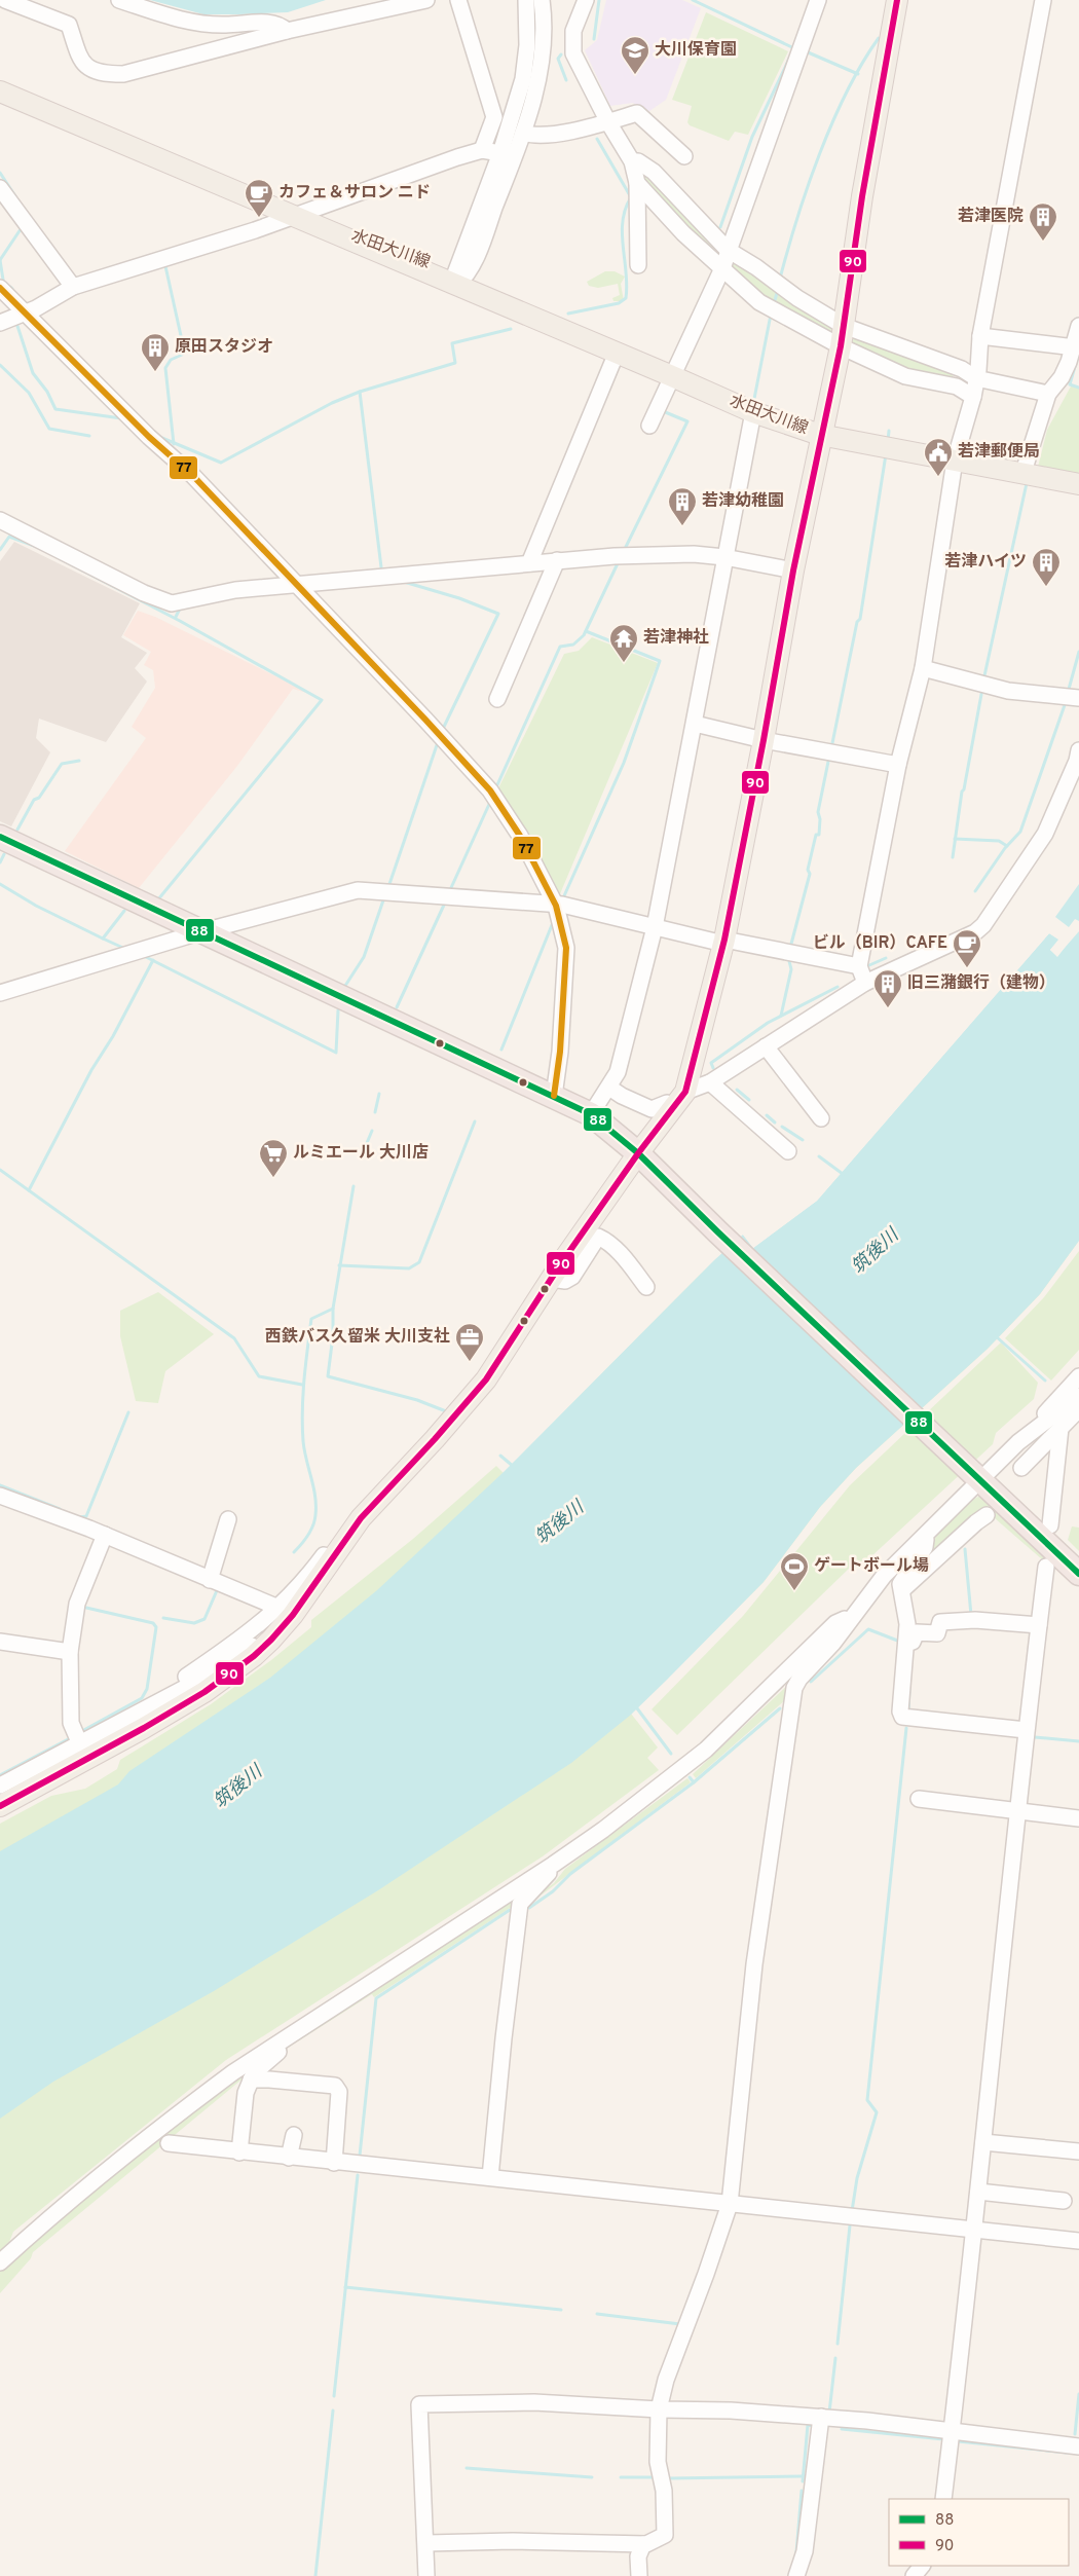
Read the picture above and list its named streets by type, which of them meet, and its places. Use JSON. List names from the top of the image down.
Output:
{
  "streets": {
    "main road": ["水田大川線"]
  },
  "water": ["筑後川"],
  "places": {
    "school or university": ["大川保育園"],
    "cafe": ["カフェ＆サロン ニド", "ビル（BIR）CAFE"],
    "building": [
      "若津医院",
      "原田スタジオ",
      "若津幼稚園",
      "若津ハイツ",
      "旧三潴銀行（建物）"
    ],
    "public building": ["若津郵便局"],
    "temple": ["若津神社"],
    "supermarket": ["ルミエール 大川店"],
    "office": ["西鉄バス久留米 大川支社"],
    "sports": ["ゲートボール場"]
  },
  "lines": ["transit line 90", "transit line 77", "transit line 88"],
  "legend": ["88", "90"]
}
